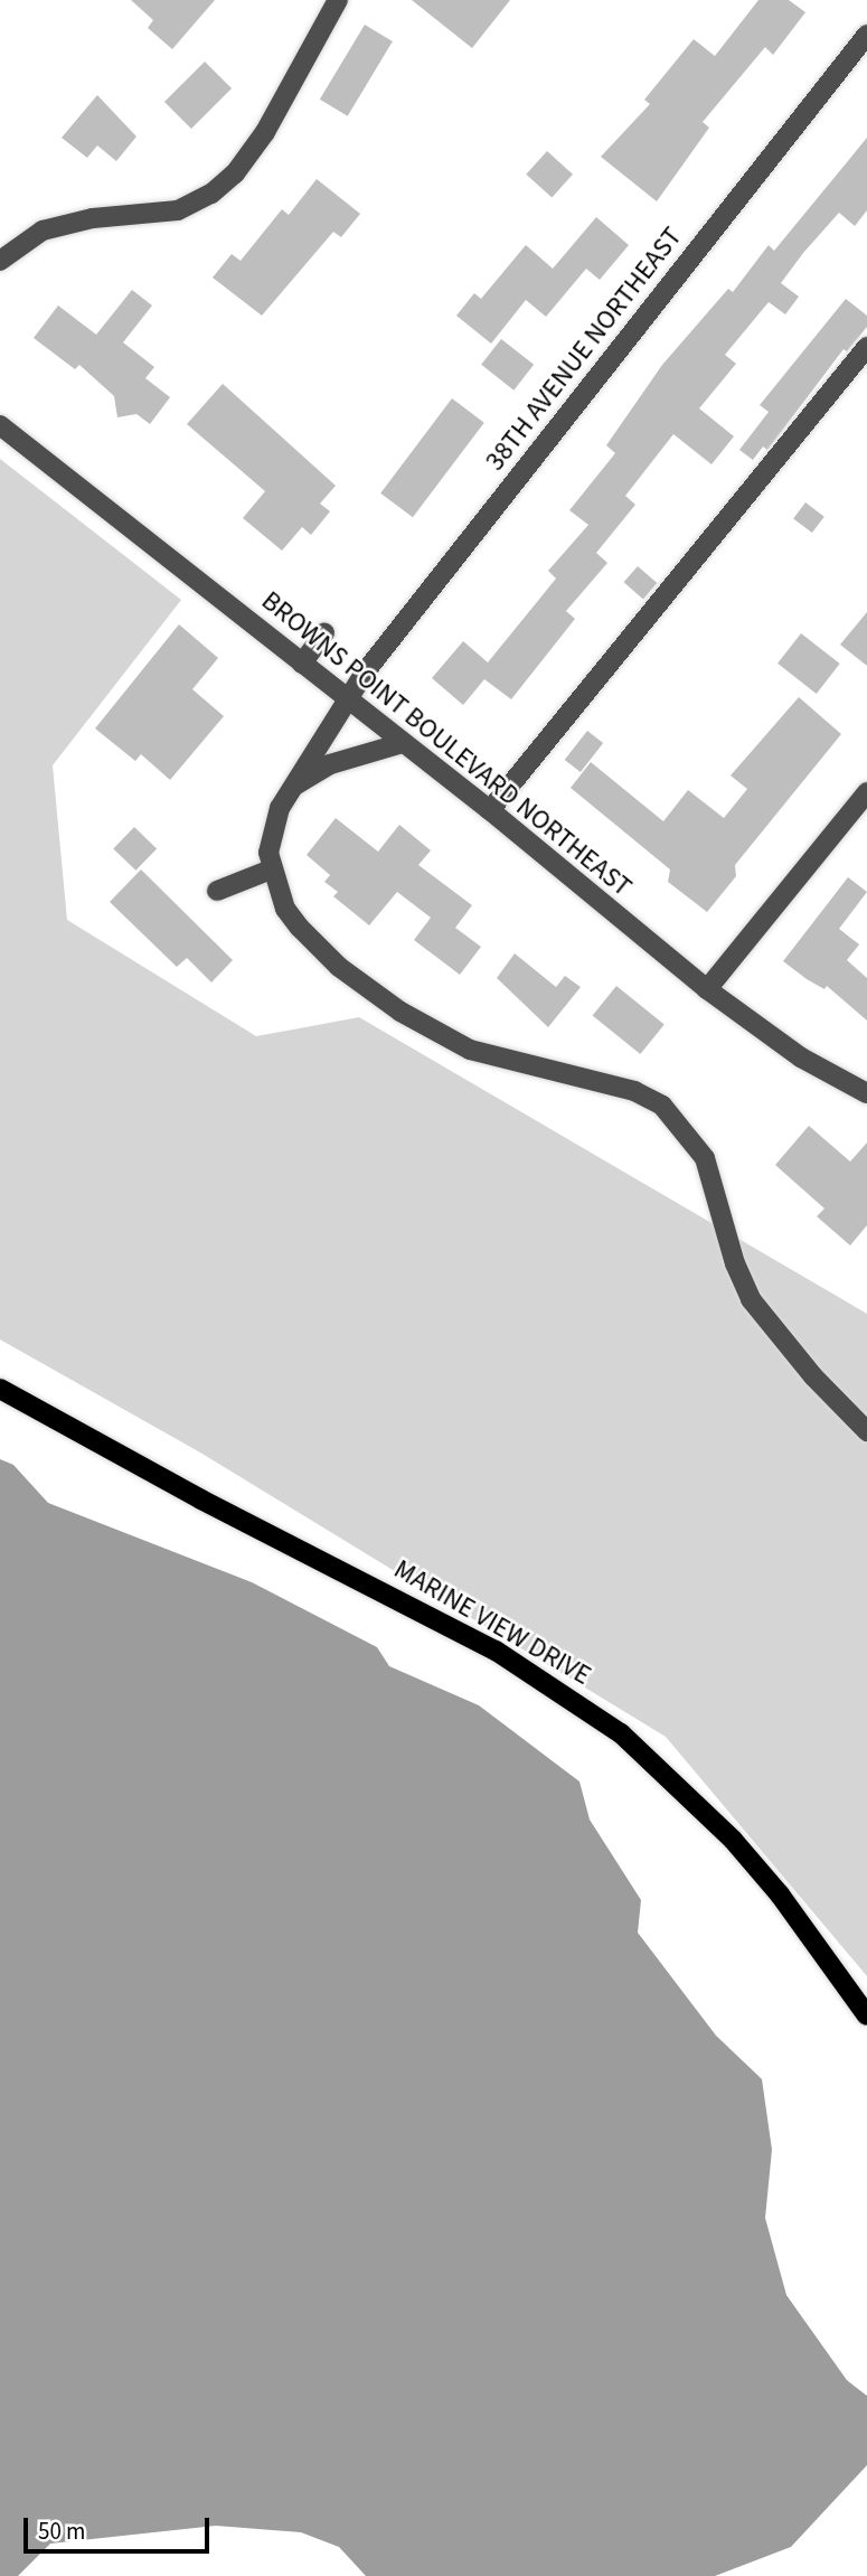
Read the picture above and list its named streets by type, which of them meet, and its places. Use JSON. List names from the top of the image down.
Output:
{
  "streets": {
    "main road": ["MARINE VIEW DRIVE"],
    "street": ["38TH AVENUE NORTHEAST", "BROWNS POINT BOULEVARD NORTHEAST"]
  },
  "crossings": [
    ["38TH AVENUE NORTHEAST", "BROWNS POINT BOULEVARD NORTHEAST"]
  ],
  "scale_bar": "50 m"
}
